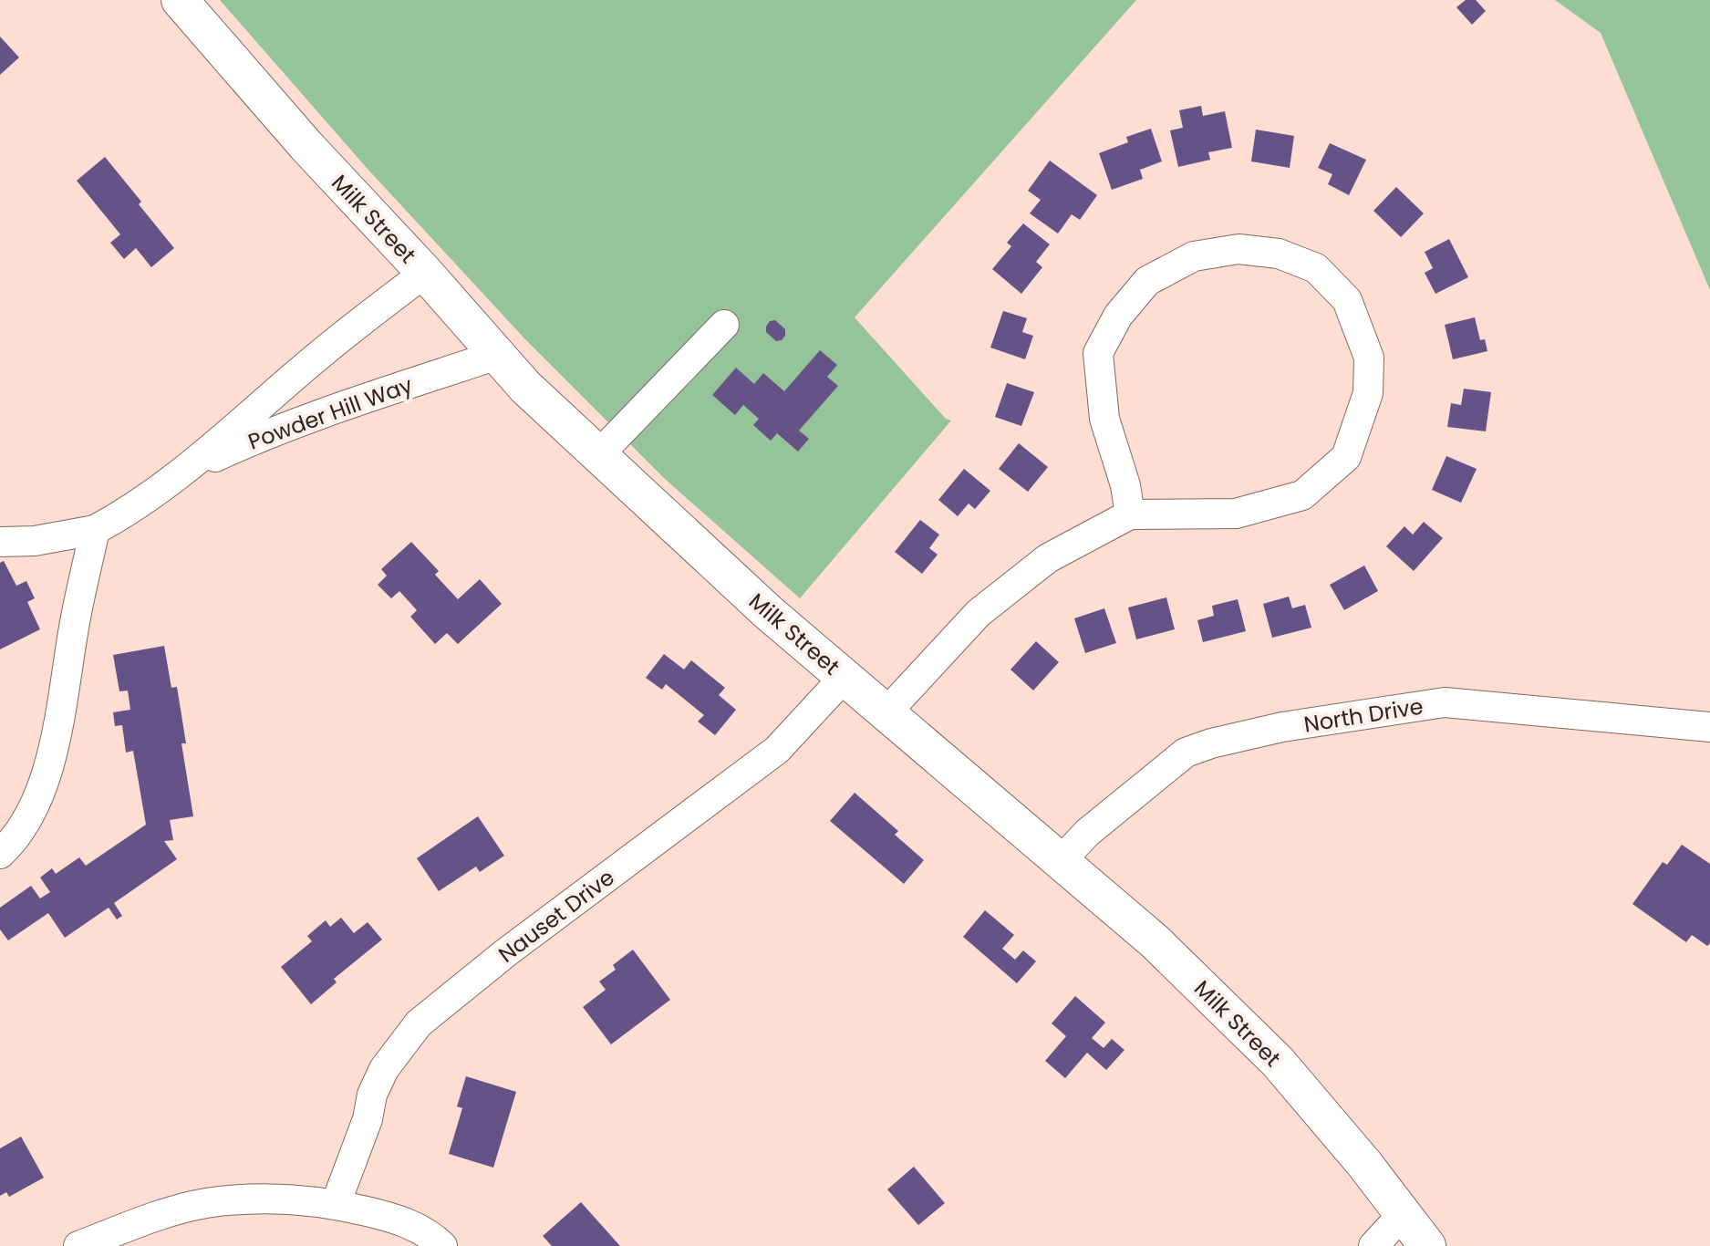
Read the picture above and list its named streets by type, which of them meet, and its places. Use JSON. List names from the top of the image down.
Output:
{
  "streets": {
    "main road": ["Milk Street"],
    "street": ["Powder Hill Way", "North Drive", "Nauset Drive"]
  },
  "crossings": [
    ["Milk Street", "Powder Hill Way"],
    ["Milk Street", "North Drive"],
    ["Milk Street", "Nauset Drive"]
  ]
}
